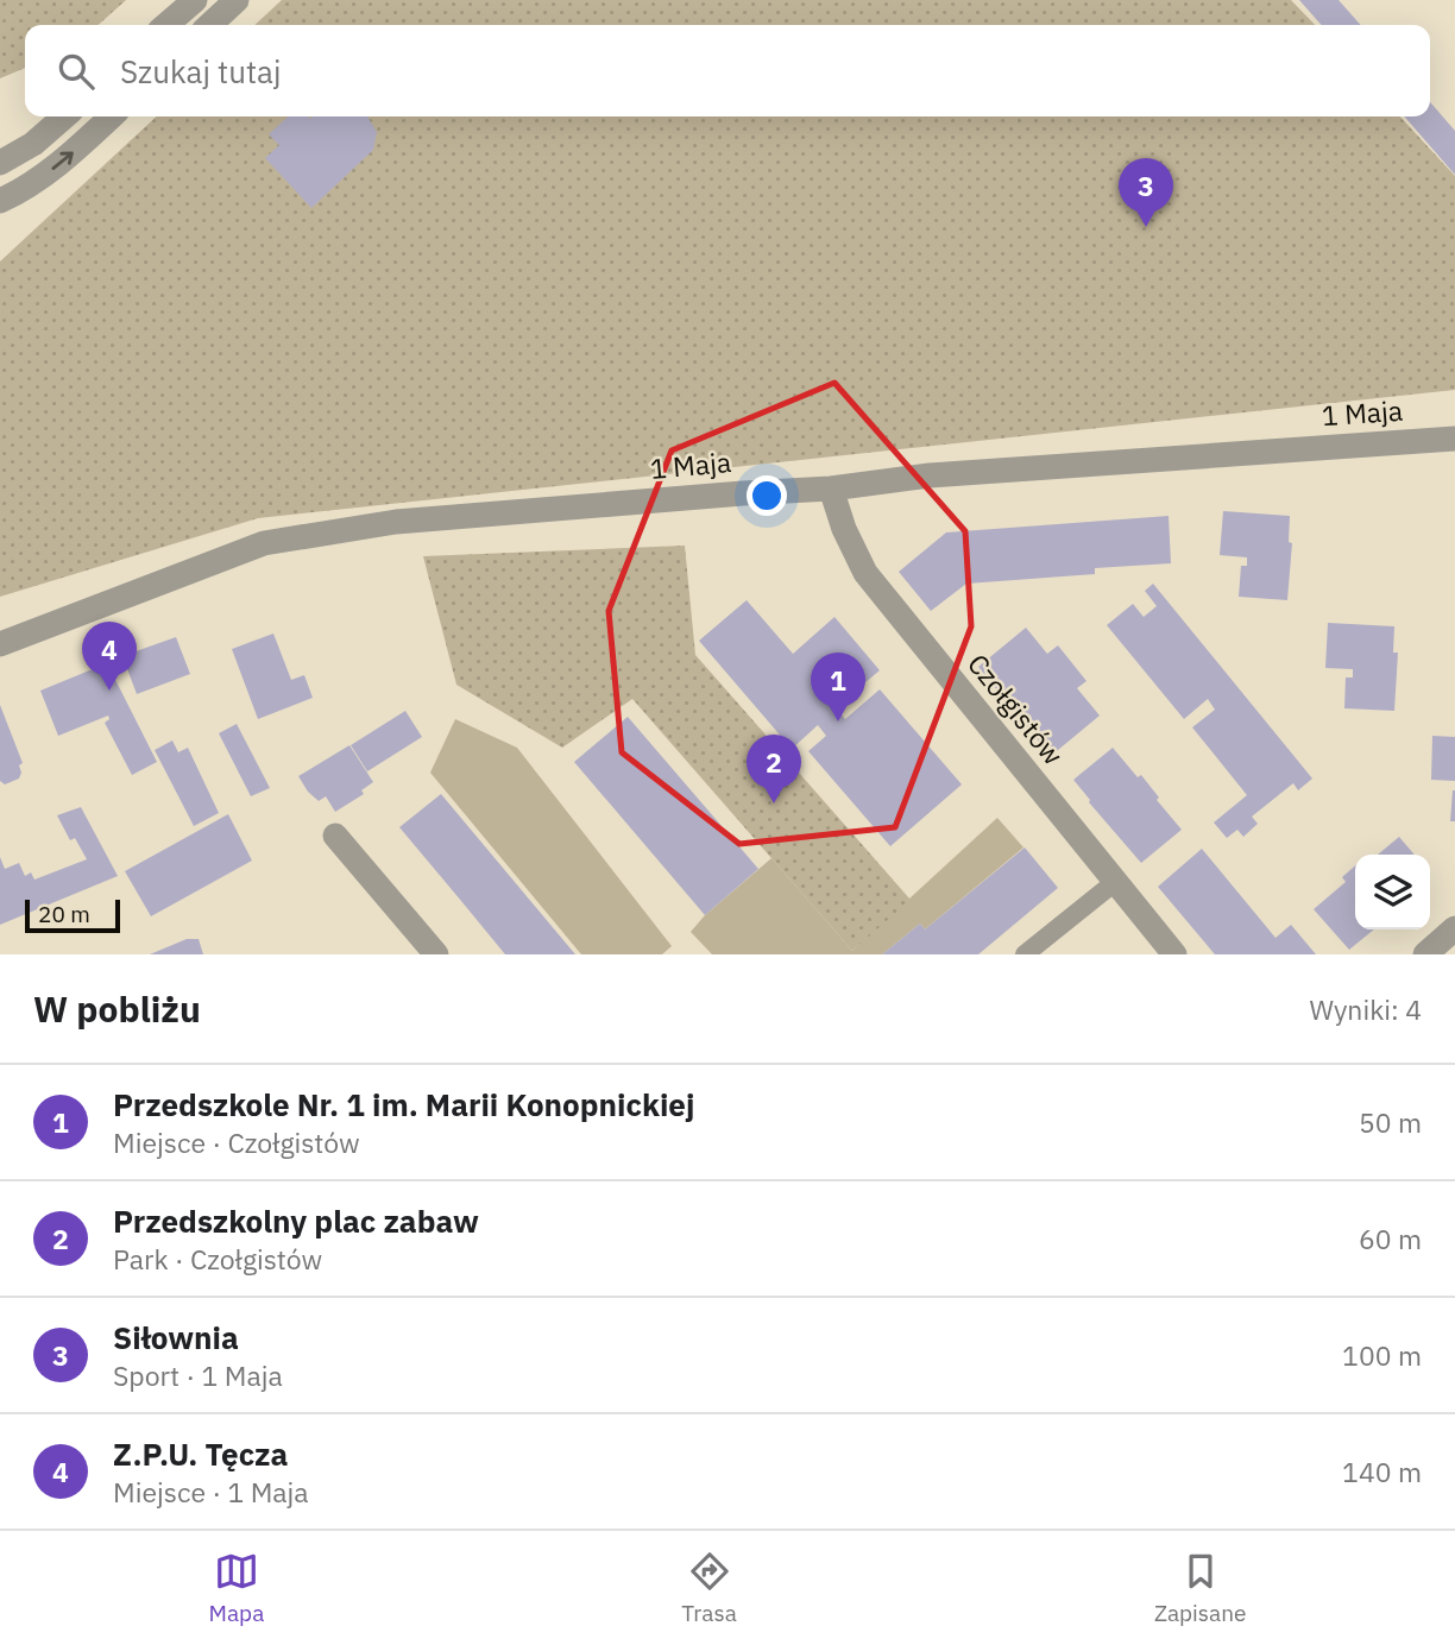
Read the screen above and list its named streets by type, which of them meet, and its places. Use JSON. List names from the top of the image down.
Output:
{
  "streets": {
    "street": ["1 Maja", "Czołgistów"]
  },
  "crossings": [
    ["1 Maja", "Czołgistów"]
  ],
  "scale_bar": "20 m",
  "page": {
    "search": "Szukaj tutaj",
    "pins": [
      "3",
      "4",
      "1",
      "2"
    ],
    "scale": "20 m",
    "heading": ["W pobliżu", "Wyniki: 4"],
    "list": [
      {
        "mark": "1",
        "name": "Przedszkole Nr. 1 im. Marii Konopnickiej",
        "note": "Miejsce · Czołgistów",
        "value": "50 m"
      },
      {
        "mark": "2",
        "name": "Przedszkolny plac zabaw",
        "note": "Park · Czołgistów",
        "value": "60 m"
      },
      {
        "mark": "3",
        "name": "Siłownia",
        "note": "Sport · 1 Maja",
        "value": "100 m"
      },
      {
        "mark": "4",
        "name": "Z.P.U. Tęcza",
        "note": "Miejsce · 1 Maja",
        "value": "140 m"
      }
    ],
    "nav": ["Mapa", "Trasa", "Zapisane"]
  }
}
